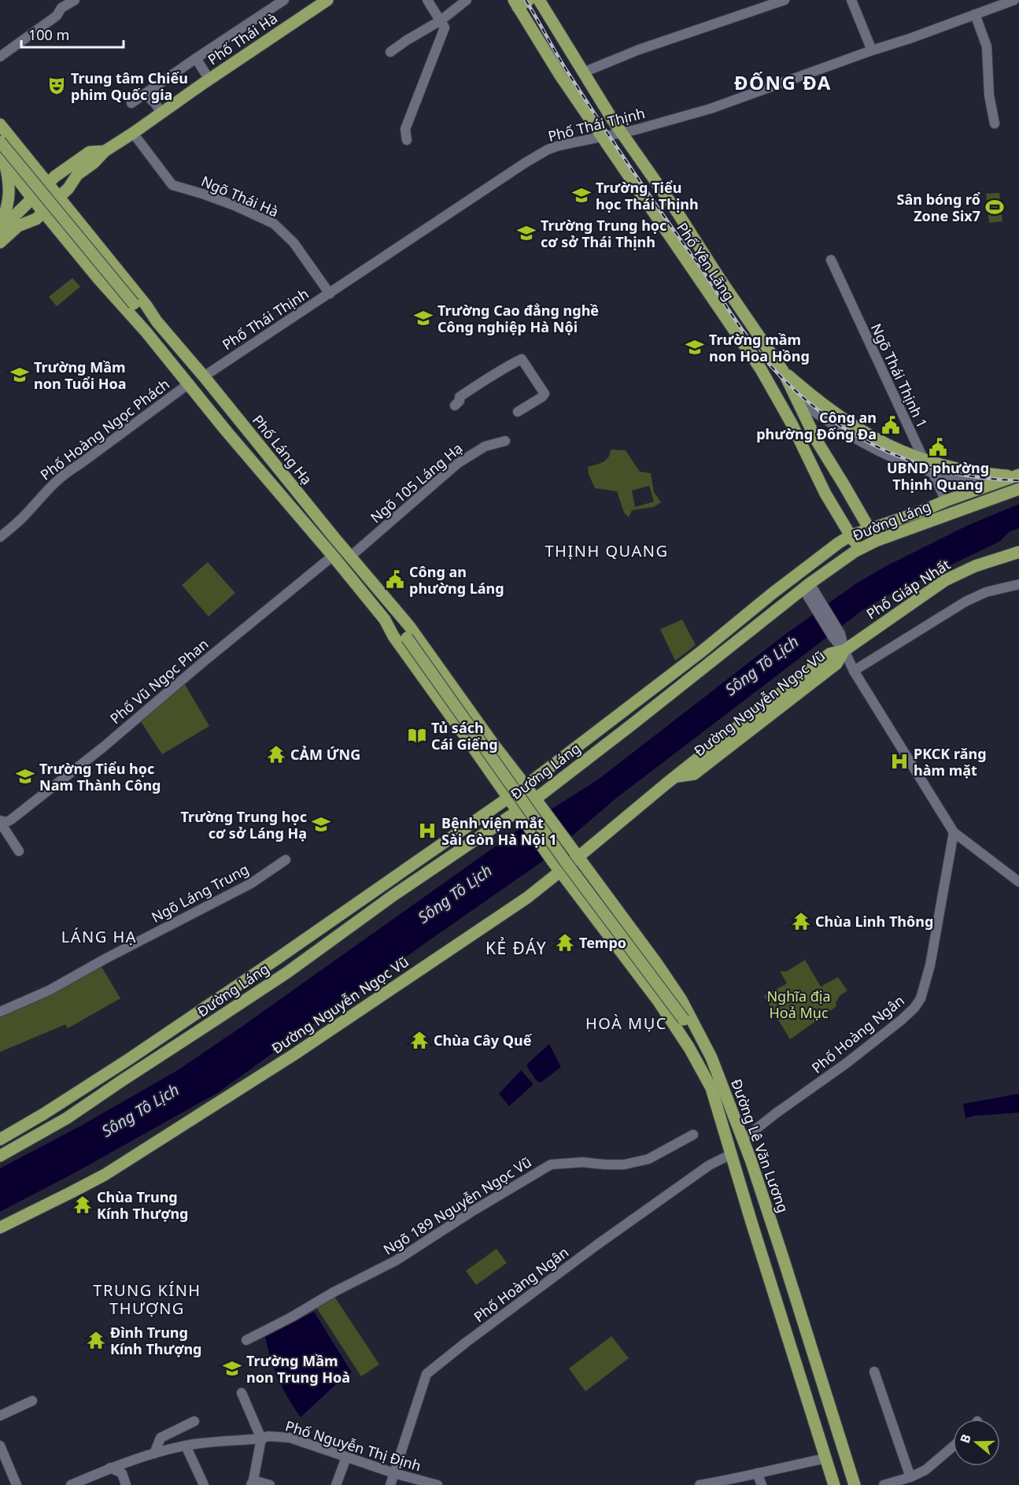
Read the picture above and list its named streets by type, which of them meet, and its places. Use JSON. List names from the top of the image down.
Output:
{
  "streets": {
    "main road": [
      "Phố Thái Hà",
      "Phố Yên Lãng",
      "Phố Láng Hạ",
      "Đường Láng",
      "Phố Giáp Nhất",
      "Đường Nguyễn Ngọc Vũ",
      "Đường Lê Văn Lương"
    ],
    "street": [
      "Phố Thái Thịnh",
      "Ngõ Thái Hà",
      "Ngõ Thái Thịnh 1",
      "Phố Hoàng Ngọc Phách",
      "Ngõ 105 Láng Hạ",
      "Phố Vũ Ngọc Phan",
      "Ngõ Láng Trung",
      "Phố Hoàng Ngân",
      "Ngõ 189 Nguyễn Ngọc Vũ",
      "Phố Nguyễn Thị Định"
    ]
  },
  "crossings": [
    ["Phố Thái Hà", "Ngõ Thái Hà"],
    ["Phố Thái Hà", "Phố Láng Hạ"],
    ["Phố Thái Thịnh", "Ngõ Thái Hà"],
    ["Phố Thái Thịnh", "Phố Yên Lãng"],
    ["Phố Thái Thịnh", "Phố Láng Hạ"],
    ["Phố Yên Lãng", "Đường Láng"],
    ["Ngõ Thái Thịnh 1", "Đường Láng"],
    ["Phố Láng Hạ", "Ngõ 105 Láng Hạ"],
    ["Phố Láng Hạ", "Đường Láng"],
    ["Phố Láng Hạ", "Đường Lê Văn Lương"],
    ["Đường Láng", "Đường Lê Văn Lương"],
    ["Phố Giáp Nhất", "Đường Nguyễn Ngọc Vũ"],
    ["Đường Nguyễn Ngọc Vũ", "Đường Lê Văn Lương"],
    ["Phố Hoàng Ngân", "Đường Lê Văn Lương"],
    ["Phố Hoàng Ngân", "Phố Nguyễn Thị Định"]
  ],
  "districts": [
    "ĐỐNG ĐA",
    "THỊNH QUANG",
    "LÁNG HẠ",
    "KẺ ĐÁY",
    "HOÀ MỤC",
    "TRUNG KÍNH THƯỢNG"
  ],
  "water": ["Sông Tô Lịch"],
  "parks": ["Nghĩa địa Hoả Mục"],
  "places": {
    "theatre": ["Trung tâm Chiếu phim Quốc gia"],
    "school or university": [
      "Trường Tiểu học Thái Thịnh",
      "Trường Trung học cơ sở Thái Thịnh",
      "Trường Cao đẳng nghề Công nghiệp Hà Nội",
      "Trường mầm non Hoa Hồng",
      "Trường Mầm non Tuổi Hoa",
      "Trường Tiểu học Nam Thành Công",
      "Trường Trung học cơ sở Láng Hạ",
      "Trường Mầm non Trung Hoà"
    ],
    "sports": ["Sân bóng rổ Zone Six7"],
    "public building": ["Công an phường Đống Đa", "UBND phường Thịnh Quang", "Công an phường Láng"],
    "library": ["Tủ sách Cái Giếng"],
    "temple": [
      "CẢM ỨNG",
      "Chùa Linh Thông",
      "Tempo",
      "Chùa Cây Quế",
      "Chùa Trung Kính Thượng",
      "Đình Trung Kính Thượng"
    ],
    "hospital": ["PKCK răng hàm mặt", "Bệnh viện mắt Sài Gòn Hà Nội 1"]
  },
  "scale_bar": "100 m",
  "north": "left"
}
